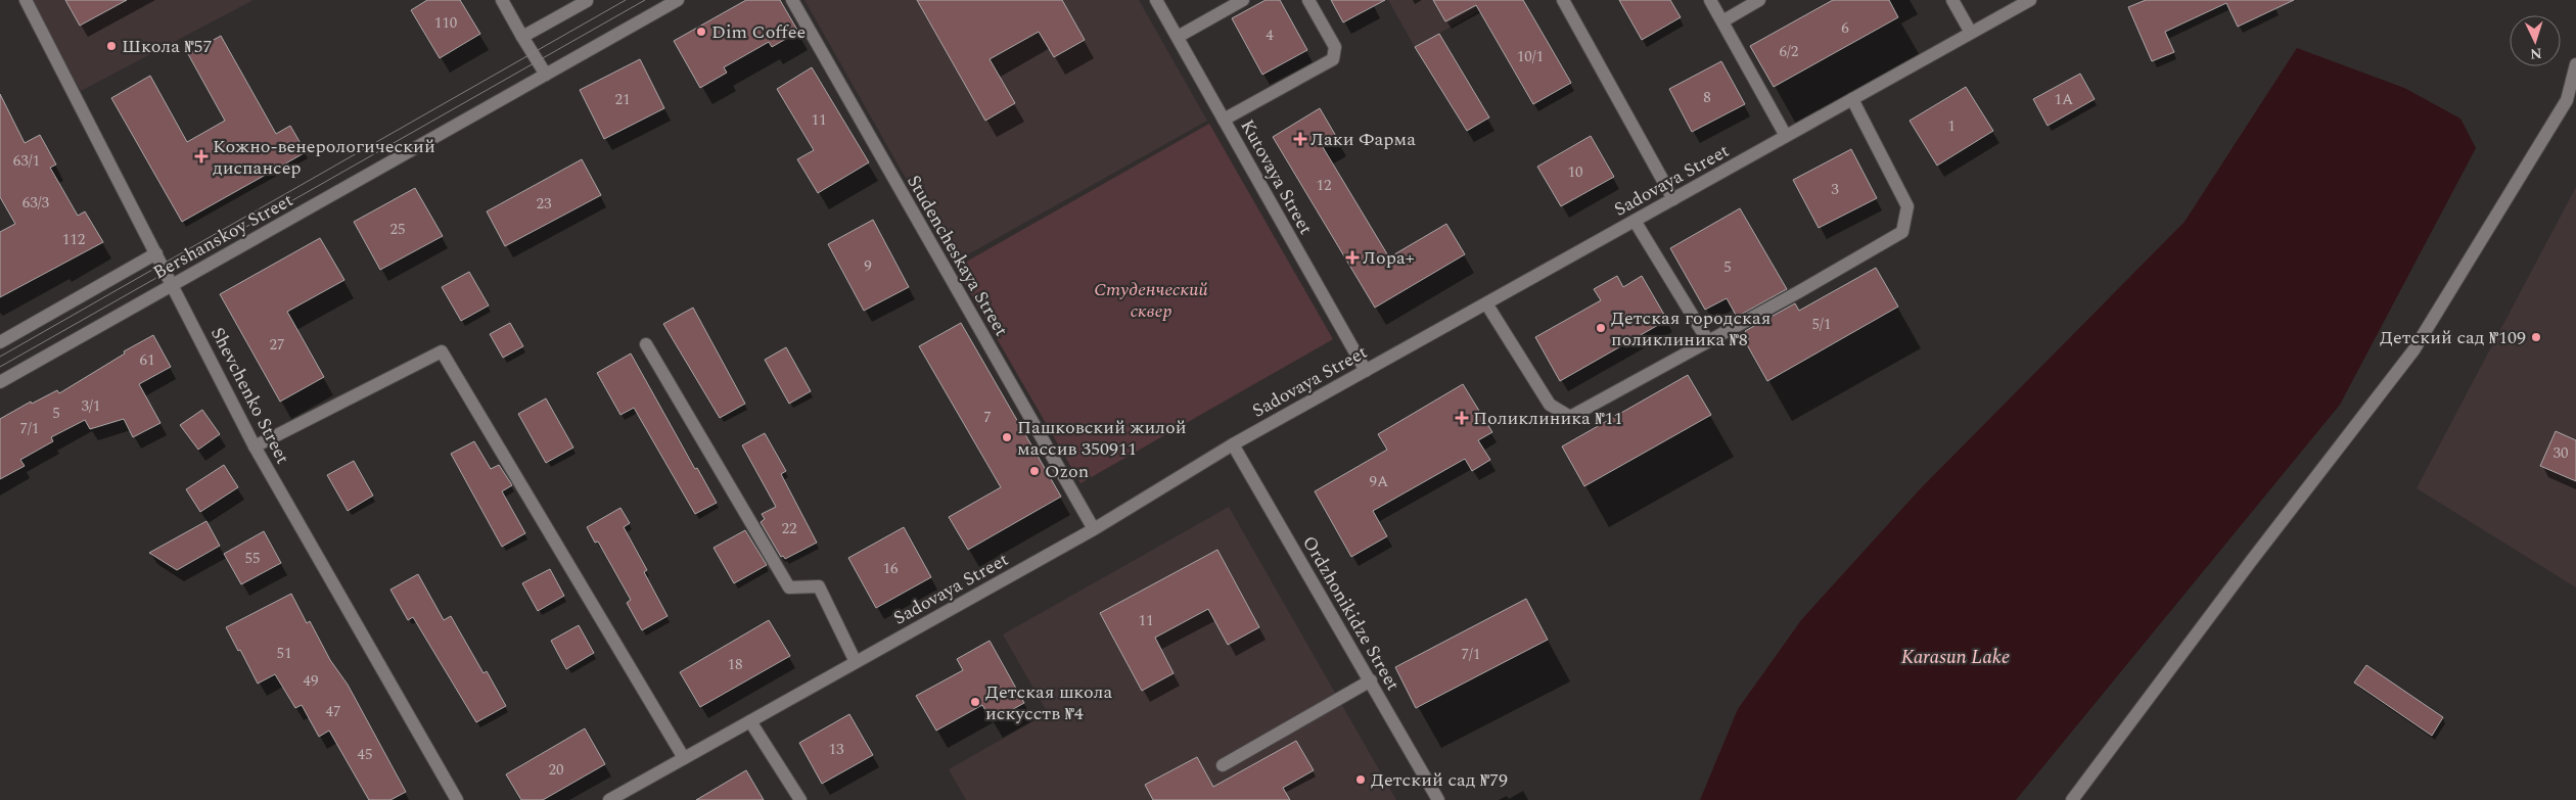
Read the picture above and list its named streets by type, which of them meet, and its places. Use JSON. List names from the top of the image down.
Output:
{
  "streets": {
    "street": [
      "Kutovaya Street",
      "Sadovaya Street",
      "Bershanskoy Street",
      "Studencheskaya Street",
      "Shevchenko Street",
      "Ordzhonikidze Street"
    ]
  },
  "crossings": [
    ["Kutovaya Street", "Sadovaya Street"],
    ["Sadovaya Street", "Studencheskaya Street"],
    ["Sadovaya Street", "Ordzhonikidze Street"],
    ["Bershanskoy Street", "Shevchenko Street"]
  ],
  "water": ["Karasun Lake"],
  "parks": ["Студенческий сквер"],
  "places": {
    "other": [
      "Dim Coffee",
      "Школа №57",
      "Детская городская поликлиника №8",
      "Детский сад №109",
      "Пашковский жилой массив 350911",
      "Ozon",
      "Детская школа искусств №4",
      "Детский сад №79"
    ],
    "health": [
      "Лаки Фарма",
      "Кожно-венерологический диспансер",
      "Лора+",
      "Поликлиника №11"
    ]
  },
  "house_numbers": [
    "110",
    "6",
    "4",
    "6/2",
    "10/1",
    "8",
    "21",
    "1А",
    "11",
    "1",
    "63/1",
    "10",
    "12",
    "3",
    "63/3",
    "23",
    "25",
    "112",
    "9",
    "5",
    "5/1",
    "27",
    "61",
    "3/1",
    "5",
    "7",
    "7/1",
    "30",
    "9А",
    "22",
    "55",
    "16",
    "11",
    "51",
    "7/1",
    "18",
    "49",
    "47",
    "13",
    "45",
    "20"
  ],
  "north": "bottom"
}
